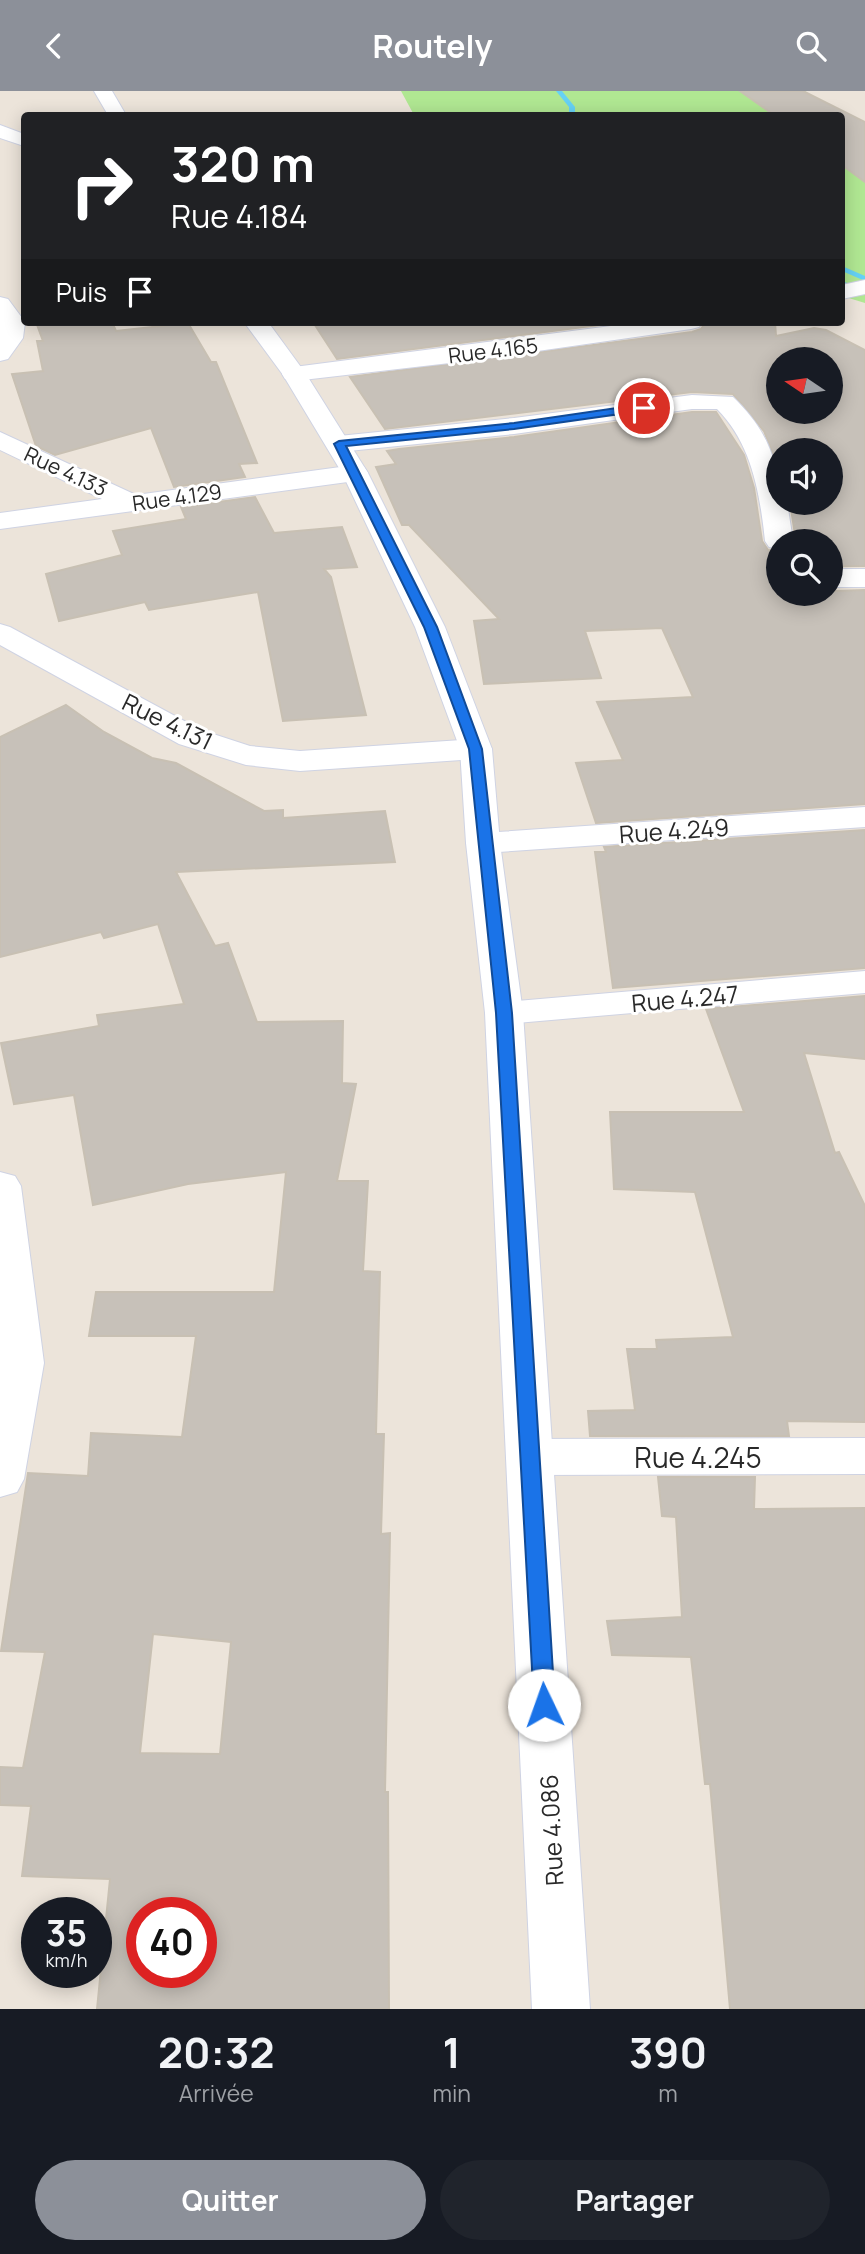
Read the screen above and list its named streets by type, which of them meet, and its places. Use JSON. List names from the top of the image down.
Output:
{
  "streets": {
    "street": [
      "Rue 4.165",
      "Rue 4.133",
      "Rue 4.129",
      "Rue 4.131",
      "Rue 4.249",
      "Rue 4.247",
      "Rue 4.245",
      "Rue 4.086"
    ]
  },
  "crossings": [
    ["Rue 4.165", "Rue 4.086"],
    ["Rue 4.133", "Rue 4.129"],
    ["Rue 4.129", "Rue 4.086"],
    ["Rue 4.131", "Rue 4.086"],
    ["Rue 4.249", "Rue 4.086"],
    ["Rue 4.247", "Rue 4.086"],
    ["Rue 4.245", "Rue 4.086"]
  ],
  "north": "left",
  "page": {
    "header": "Routely",
    "turn": ["320 m", "Rue 4.184"],
    "then": "Puis",
    "speed": "35 km/h",
    "limit": "40",
    "eta": [
      "20:32",
      "Arrivée",
      "1",
      "min",
      "390",
      "m"
    ],
    "buttons": ["Quitter", "Partager"]
  }
}
